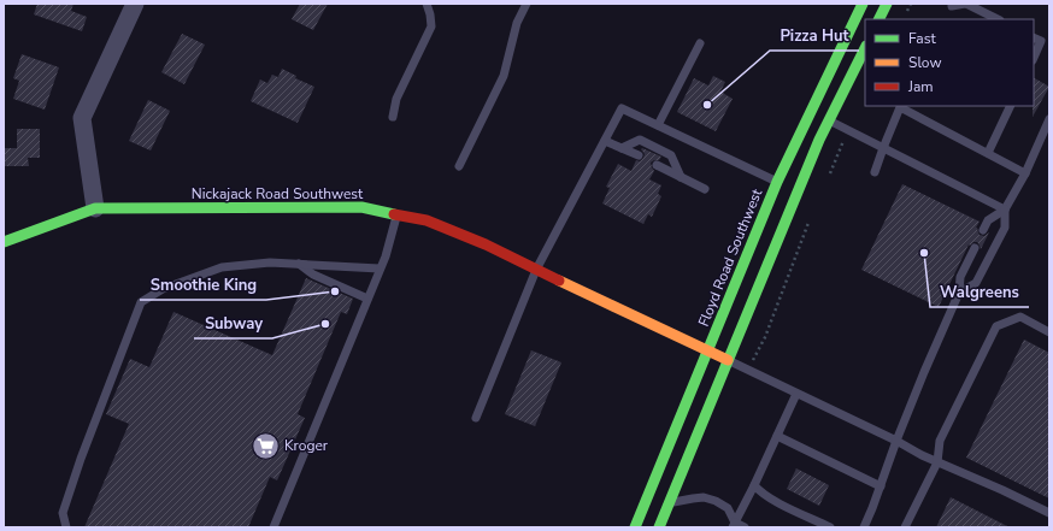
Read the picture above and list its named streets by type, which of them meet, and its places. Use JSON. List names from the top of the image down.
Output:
{
  "streets": {
    "main road": ["Nickajack Road Southwest", "Floyd Road Southwest"]
  },
  "crossings": [
    ["Nickajack Road Southwest", "Floyd Road Southwest"]
  ],
  "places": {
    "other": [
      "Pizza Hut",
      "Walgreens",
      "Smoothie King",
      "Subway"
    ],
    "supermarket": ["Kroger"]
  },
  "legend": ["Fast", "Slow", "Jam"]
}
